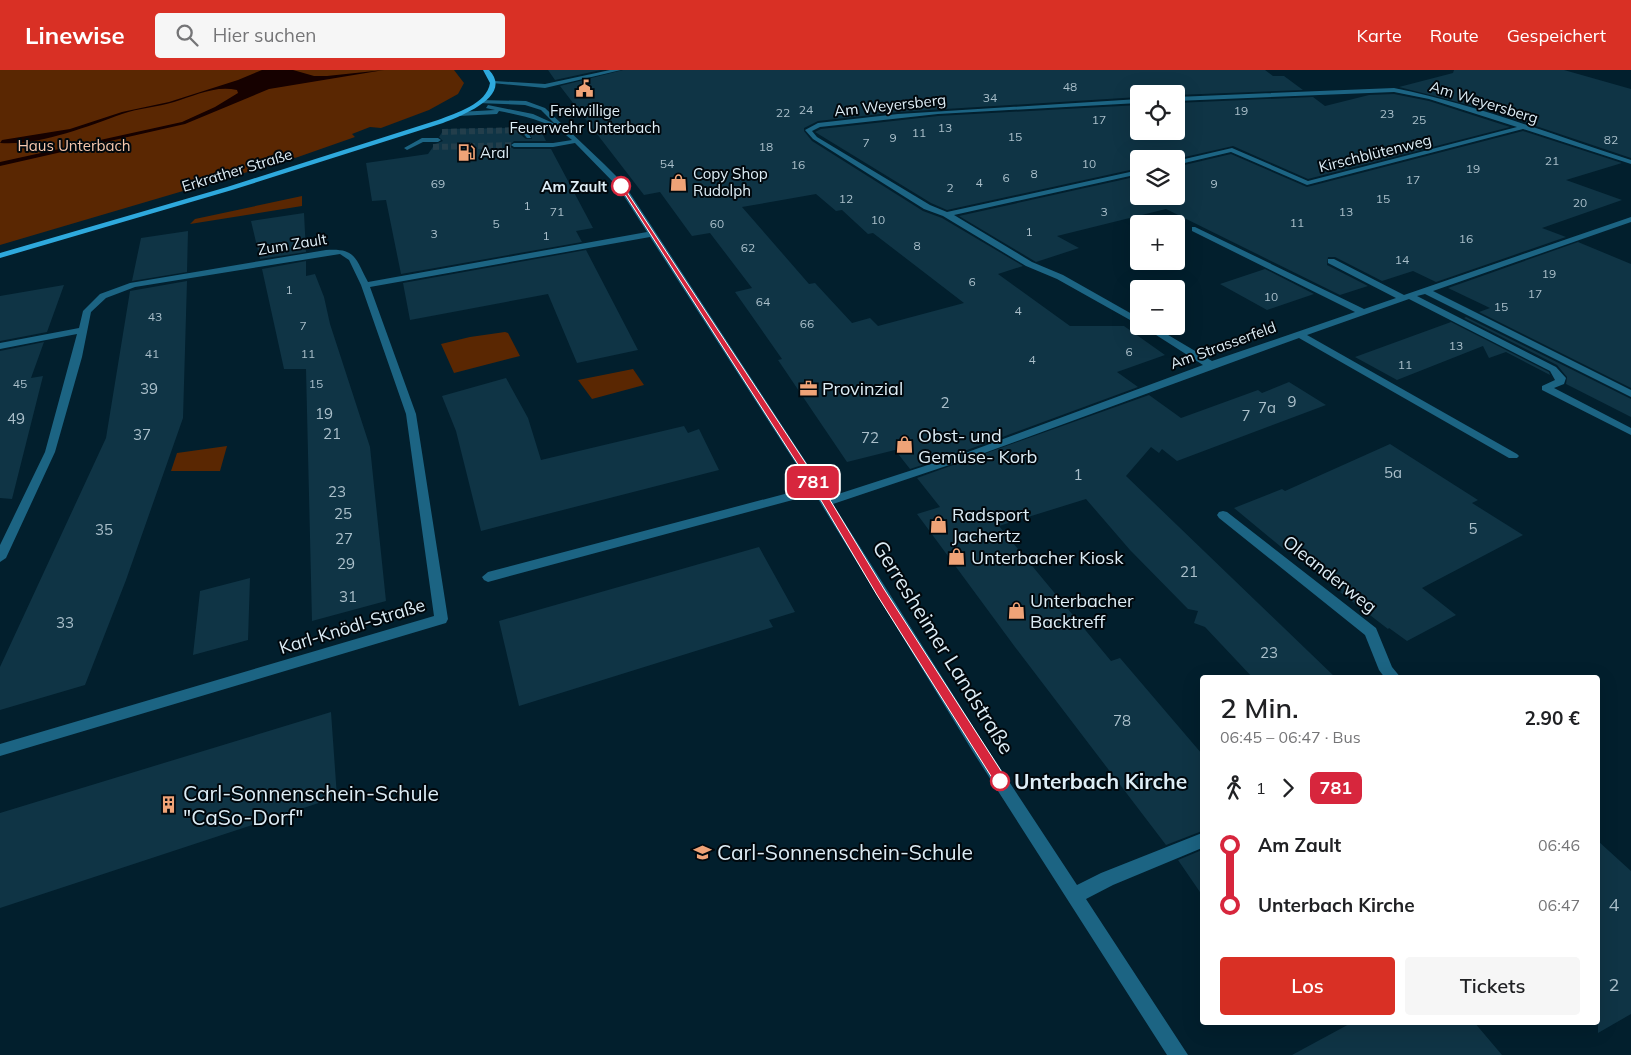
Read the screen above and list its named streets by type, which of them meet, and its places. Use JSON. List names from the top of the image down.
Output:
{
  "streets": {
    "main road": ["Erkrather Straße"],
    "street": [
      "Am Weyersberg",
      "Kirschblütenweg",
      "Zum Zault",
      "Am Strasserfeld",
      "Oleanderweg",
      "Karl-Knödl-Straße",
      "Gerresheimer Landstraße"
    ]
  },
  "crossings": [
    ["Am Weyersberg", "Kirschblütenweg"],
    ["Erkrather Straße", "Gerresheimer Landstraße"],
    ["Zum Zault", "Karl-Knödl-Straße"],
    ["Am Strasserfeld", "Gerresheimer Landstraße"]
  ],
  "parks": ["Haus Unterbach"],
  "places": {
    "public building": ["Freiwillige Feuerwehr Unterbach"],
    "fuel station": ["Aral"],
    "shop": [
      "Copy Shop Rudolph",
      "Obst- und Gemüse- Korb",
      "Radsport Jachertz",
      "Unterbacher Kiosk",
      "Unterbacher Backtreff"
    ],
    "other": ["Am Zault", "Unterbach Kirche"],
    "office": ["Provinzial"],
    "building": ["Carl-Sonnenschein-Schule \"CaSo-Dorf\""],
    "school or university": ["Carl-Sonnenschein-Schule"]
  },
  "lines": ["bus line 781"],
  "house_numbers": [
    "48",
    "34",
    "24",
    "19",
    "22",
    "23",
    "17",
    "25",
    "13",
    "11",
    "15",
    "9",
    "82",
    "7",
    "18",
    "21",
    "54",
    "10",
    "16",
    "19",
    "8",
    "6",
    "17",
    "4",
    "69",
    "9",
    "2",
    "12",
    "15",
    "20",
    "1",
    "71",
    "3",
    "13",
    "10",
    "11",
    "5",
    "60",
    "1",
    "3",
    "1",
    "16",
    "8",
    "62",
    "14",
    "19",
    "6",
    "1",
    "17",
    "10",
    "64",
    "15",
    "4",
    "43",
    "66",
    "7",
    "13",
    "6",
    "41",
    "11",
    "4",
    "11",
    "45",
    "15",
    "39",
    "9",
    "2",
    "7a",
    "19",
    "7",
    "49",
    "21",
    "37",
    "72",
    "5a",
    "1",
    "23",
    "25",
    "5",
    "35",
    "27",
    "29",
    "21",
    "31",
    "33",
    "23",
    "78",
    "4",
    "2"
  ],
  "page": {
    "header": "Linewise",
    "search": "Hier suchen",
    "nav": ["Karte", "Route", "Gespeichert"],
    "on_map": "781",
    "map_buttons": ["+", "−"],
    "heading": ["2 Min.", "06:45 – 06:47 · Bus", "2.90 €"],
    "legs": ["1", "781"],
    "list": [
      {
        "name": "Am Zault",
        "value": "06:46"
      },
      {
        "name": "Unterbach Kirche",
        "value": "06:47"
      }
    ],
    "buttons": ["Los", "Tickets"]
  }
}
